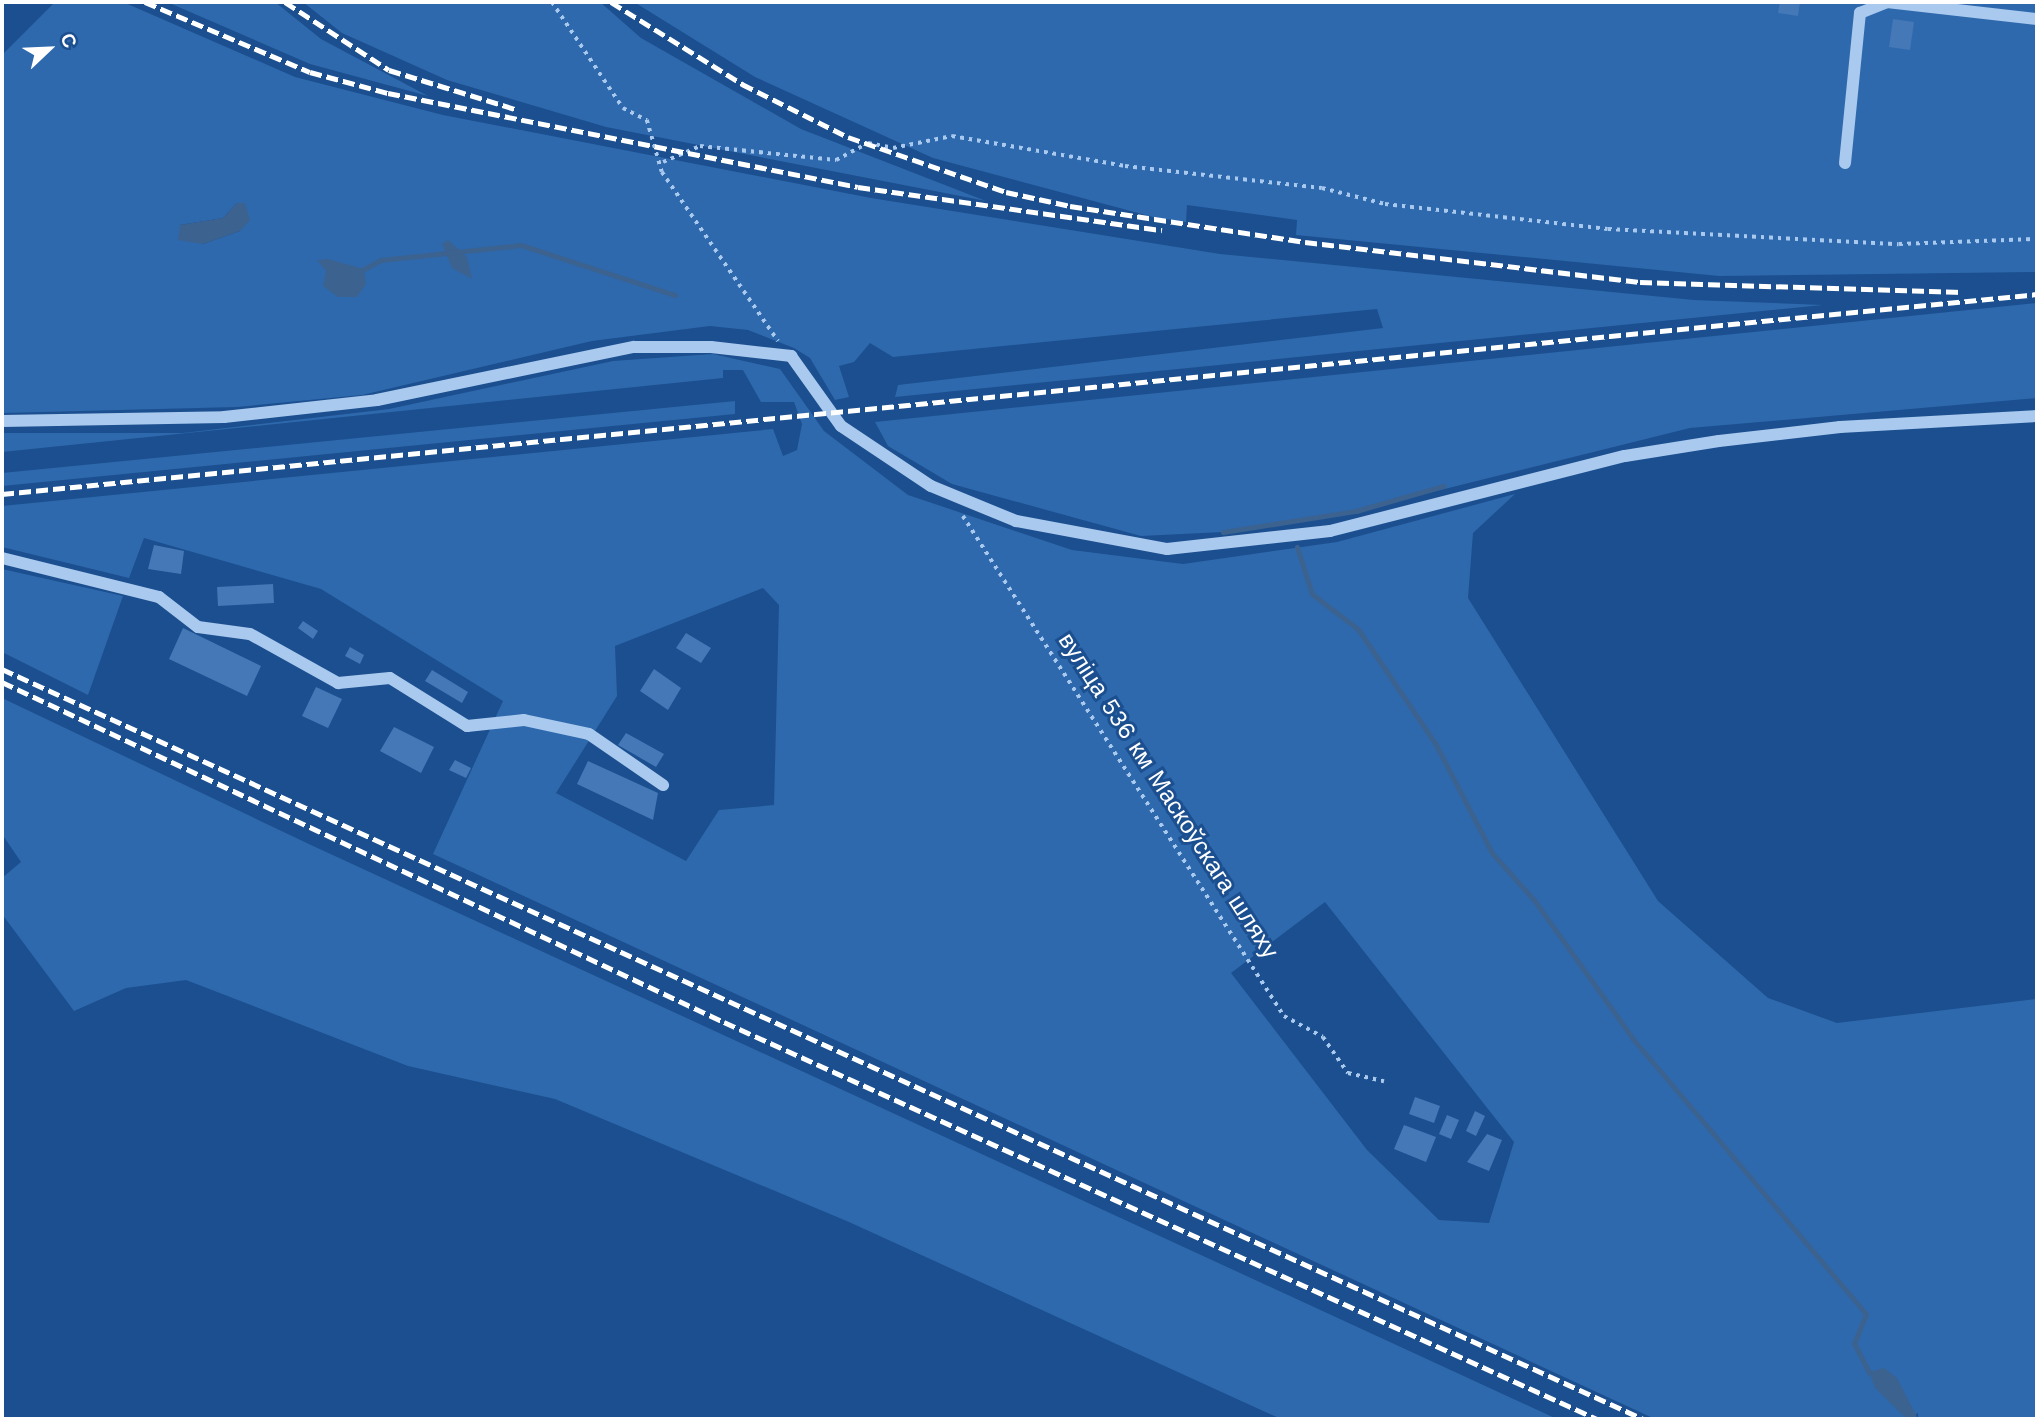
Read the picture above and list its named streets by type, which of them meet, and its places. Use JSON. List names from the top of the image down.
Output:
{
  "streets": {
    "path": ["вуліца 536 км Маскоўскага шляху"]
  },
  "north": "top right"
}
